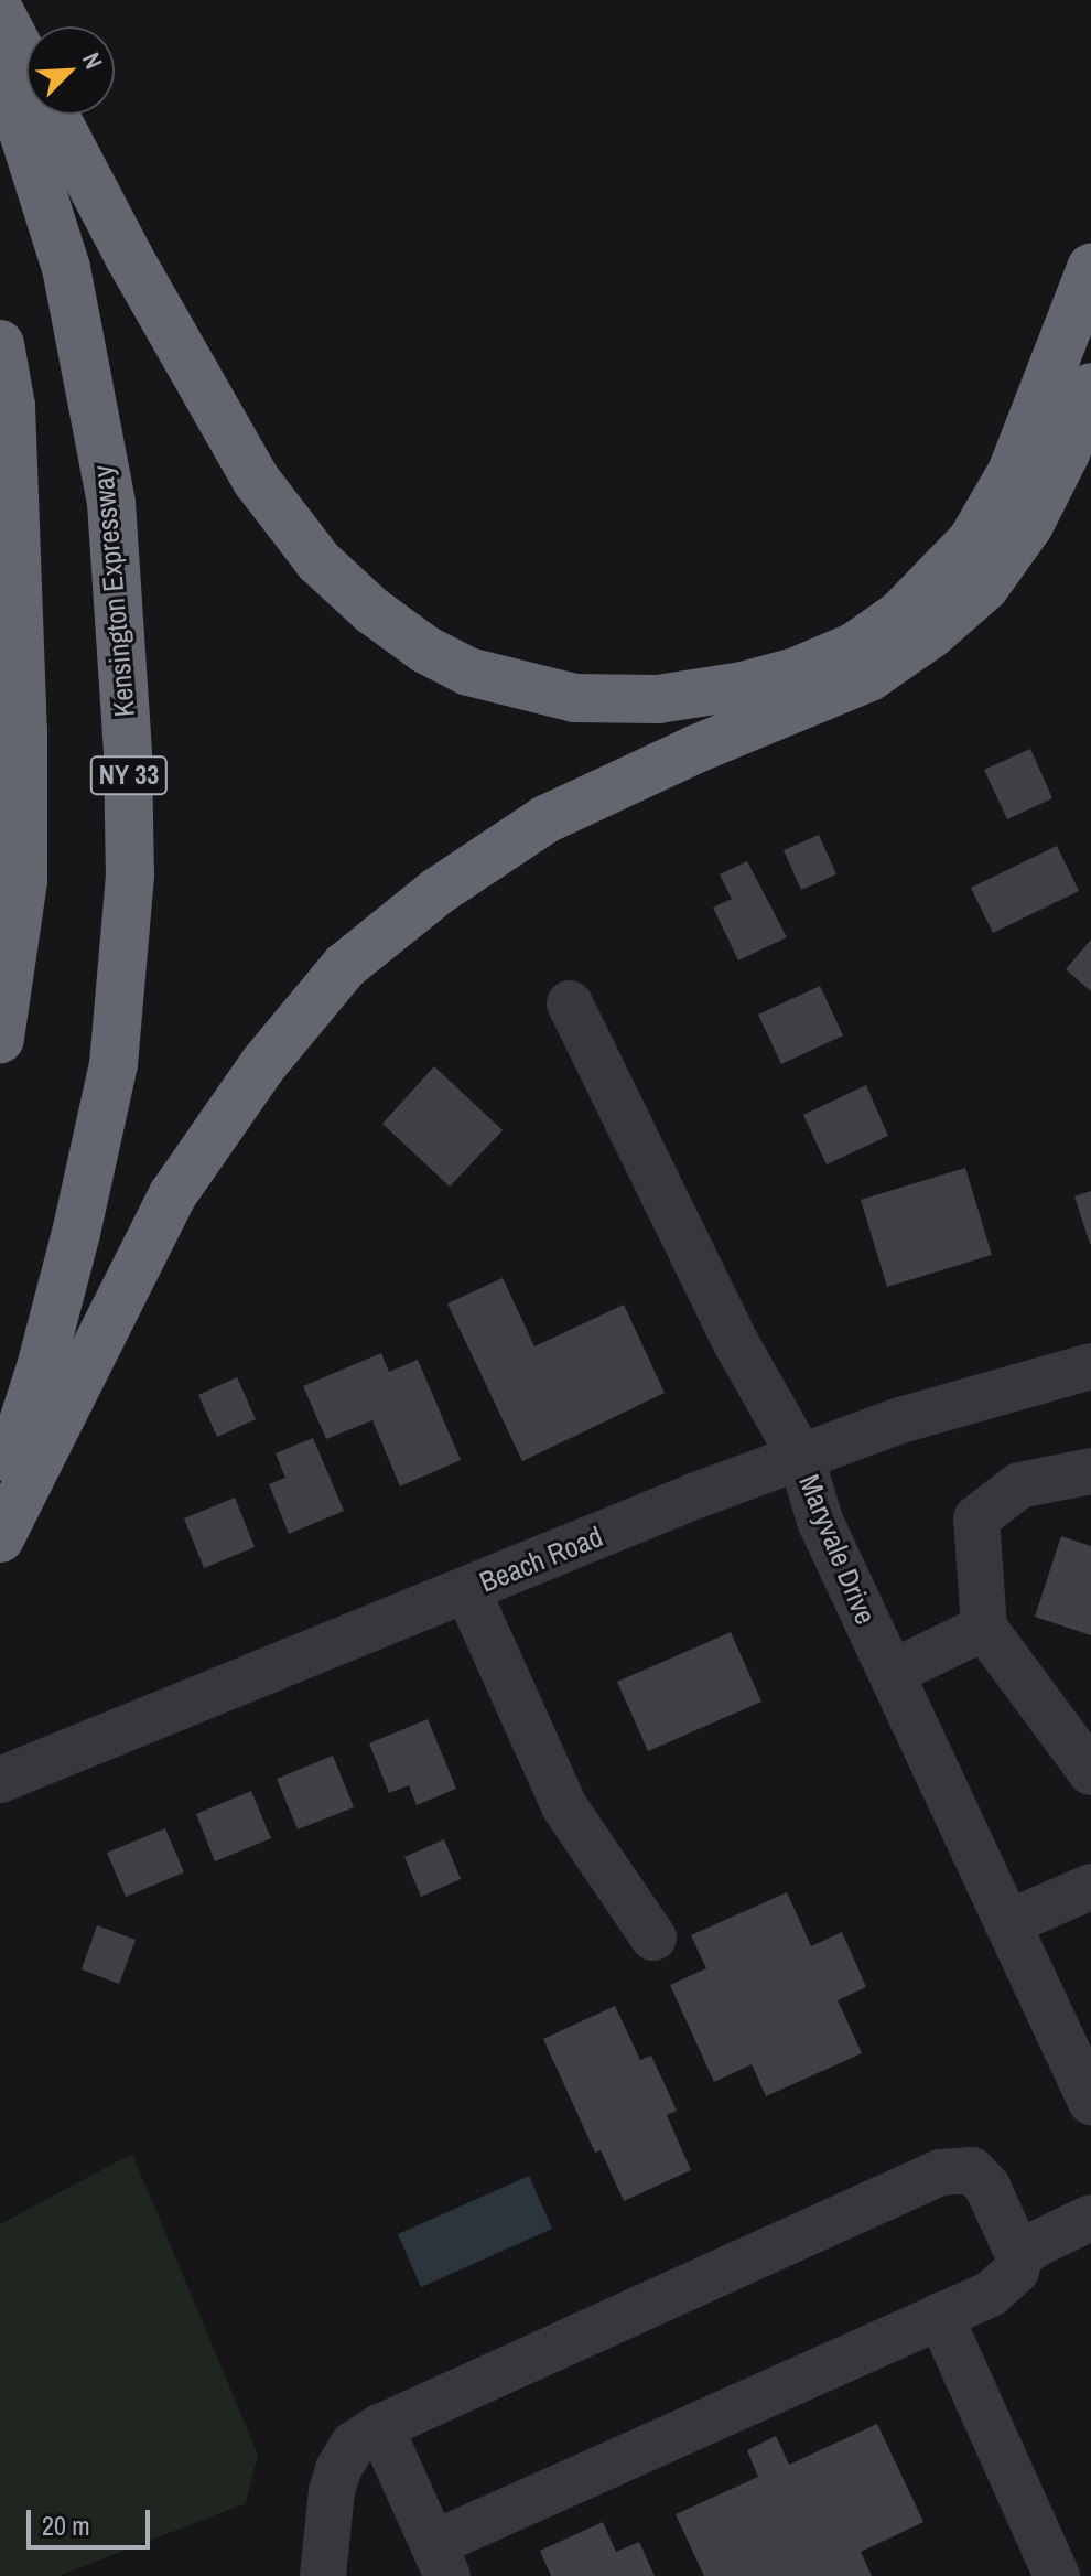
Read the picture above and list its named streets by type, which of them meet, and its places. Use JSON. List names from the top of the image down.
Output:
{
  "streets": {
    "highway": ["Kensington Expressway", "NY 33"],
    "street": ["Maryvale Drive", "Beach Road"]
  },
  "crossings": [
    ["Maryvale Drive", "Beach Road"]
  ],
  "scale_bar": "20 m",
  "north": "top right"
}
